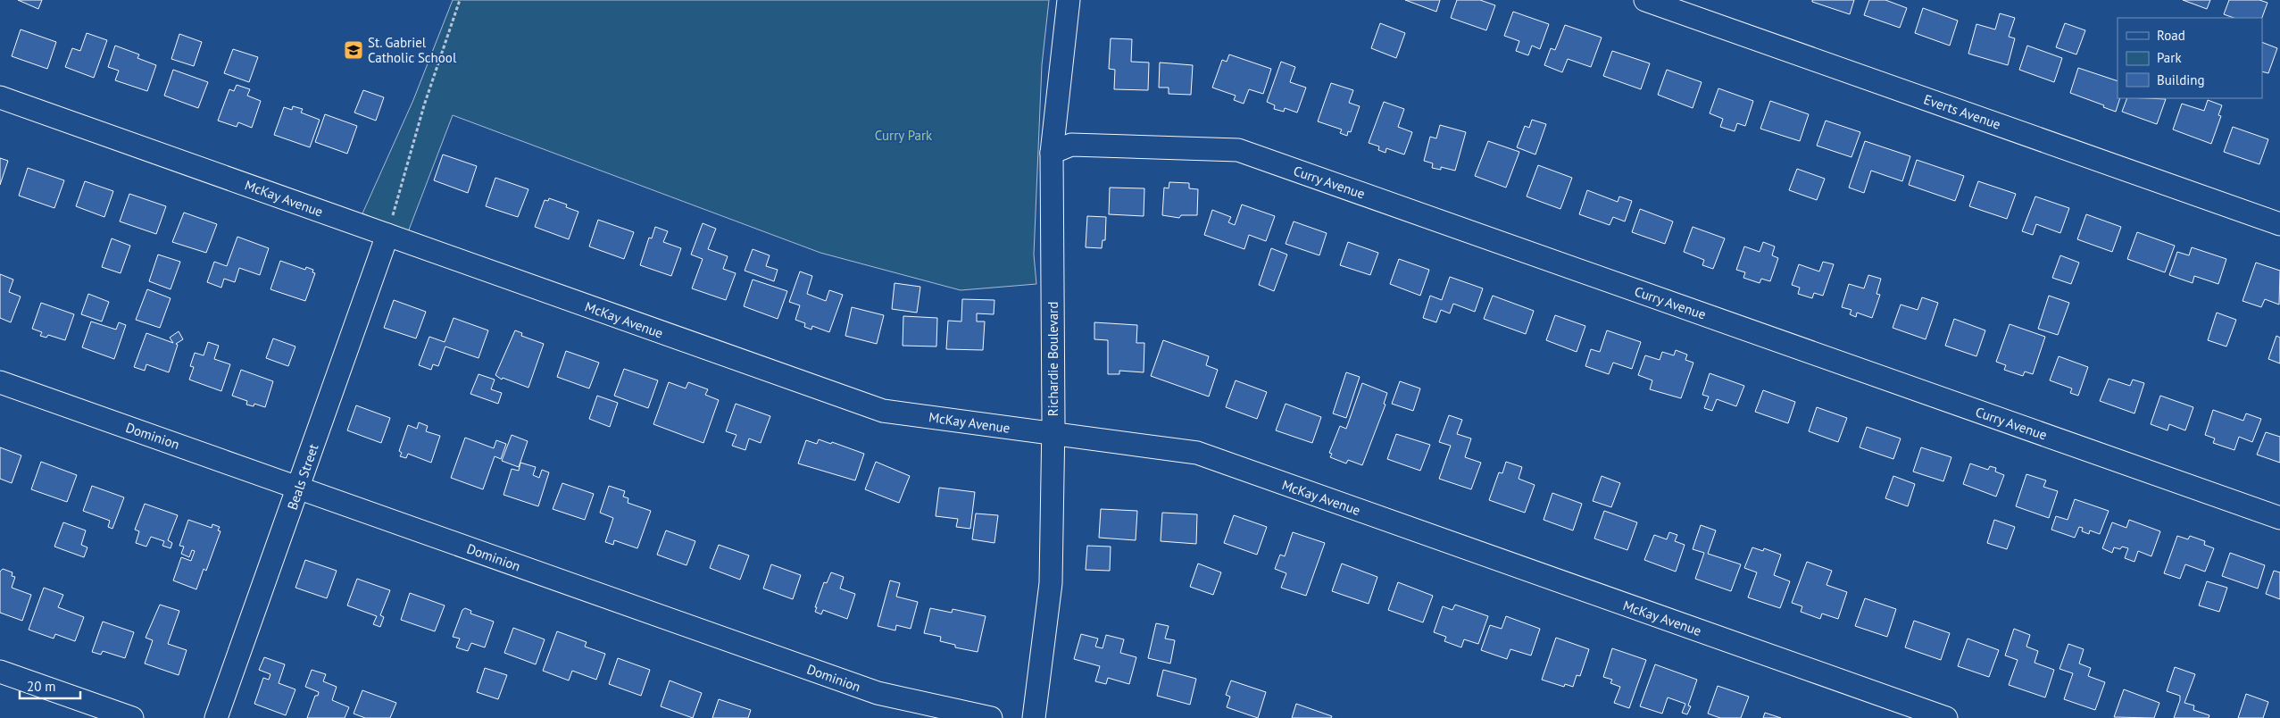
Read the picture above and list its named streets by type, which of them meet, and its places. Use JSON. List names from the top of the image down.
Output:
{
  "streets": {
    "street": [
      "Everts Avenue",
      "Curry Avenue",
      "McKay Avenue",
      "Richardie Boulevard",
      "Dominion",
      "Beals Street"
    ]
  },
  "crossings": [
    ["Curry Avenue", "Richardie Boulevard"],
    ["McKay Avenue", "Richardie Boulevard"],
    ["McKay Avenue", "Beals Street"],
    ["Dominion", "Beals Street"]
  ],
  "parks": ["Curry Park"],
  "places": {
    "school or university": ["St. Gabriel Catholic School"]
  },
  "legend": ["Road", "Park", "Building"],
  "scale_bar": "20 m"
}
